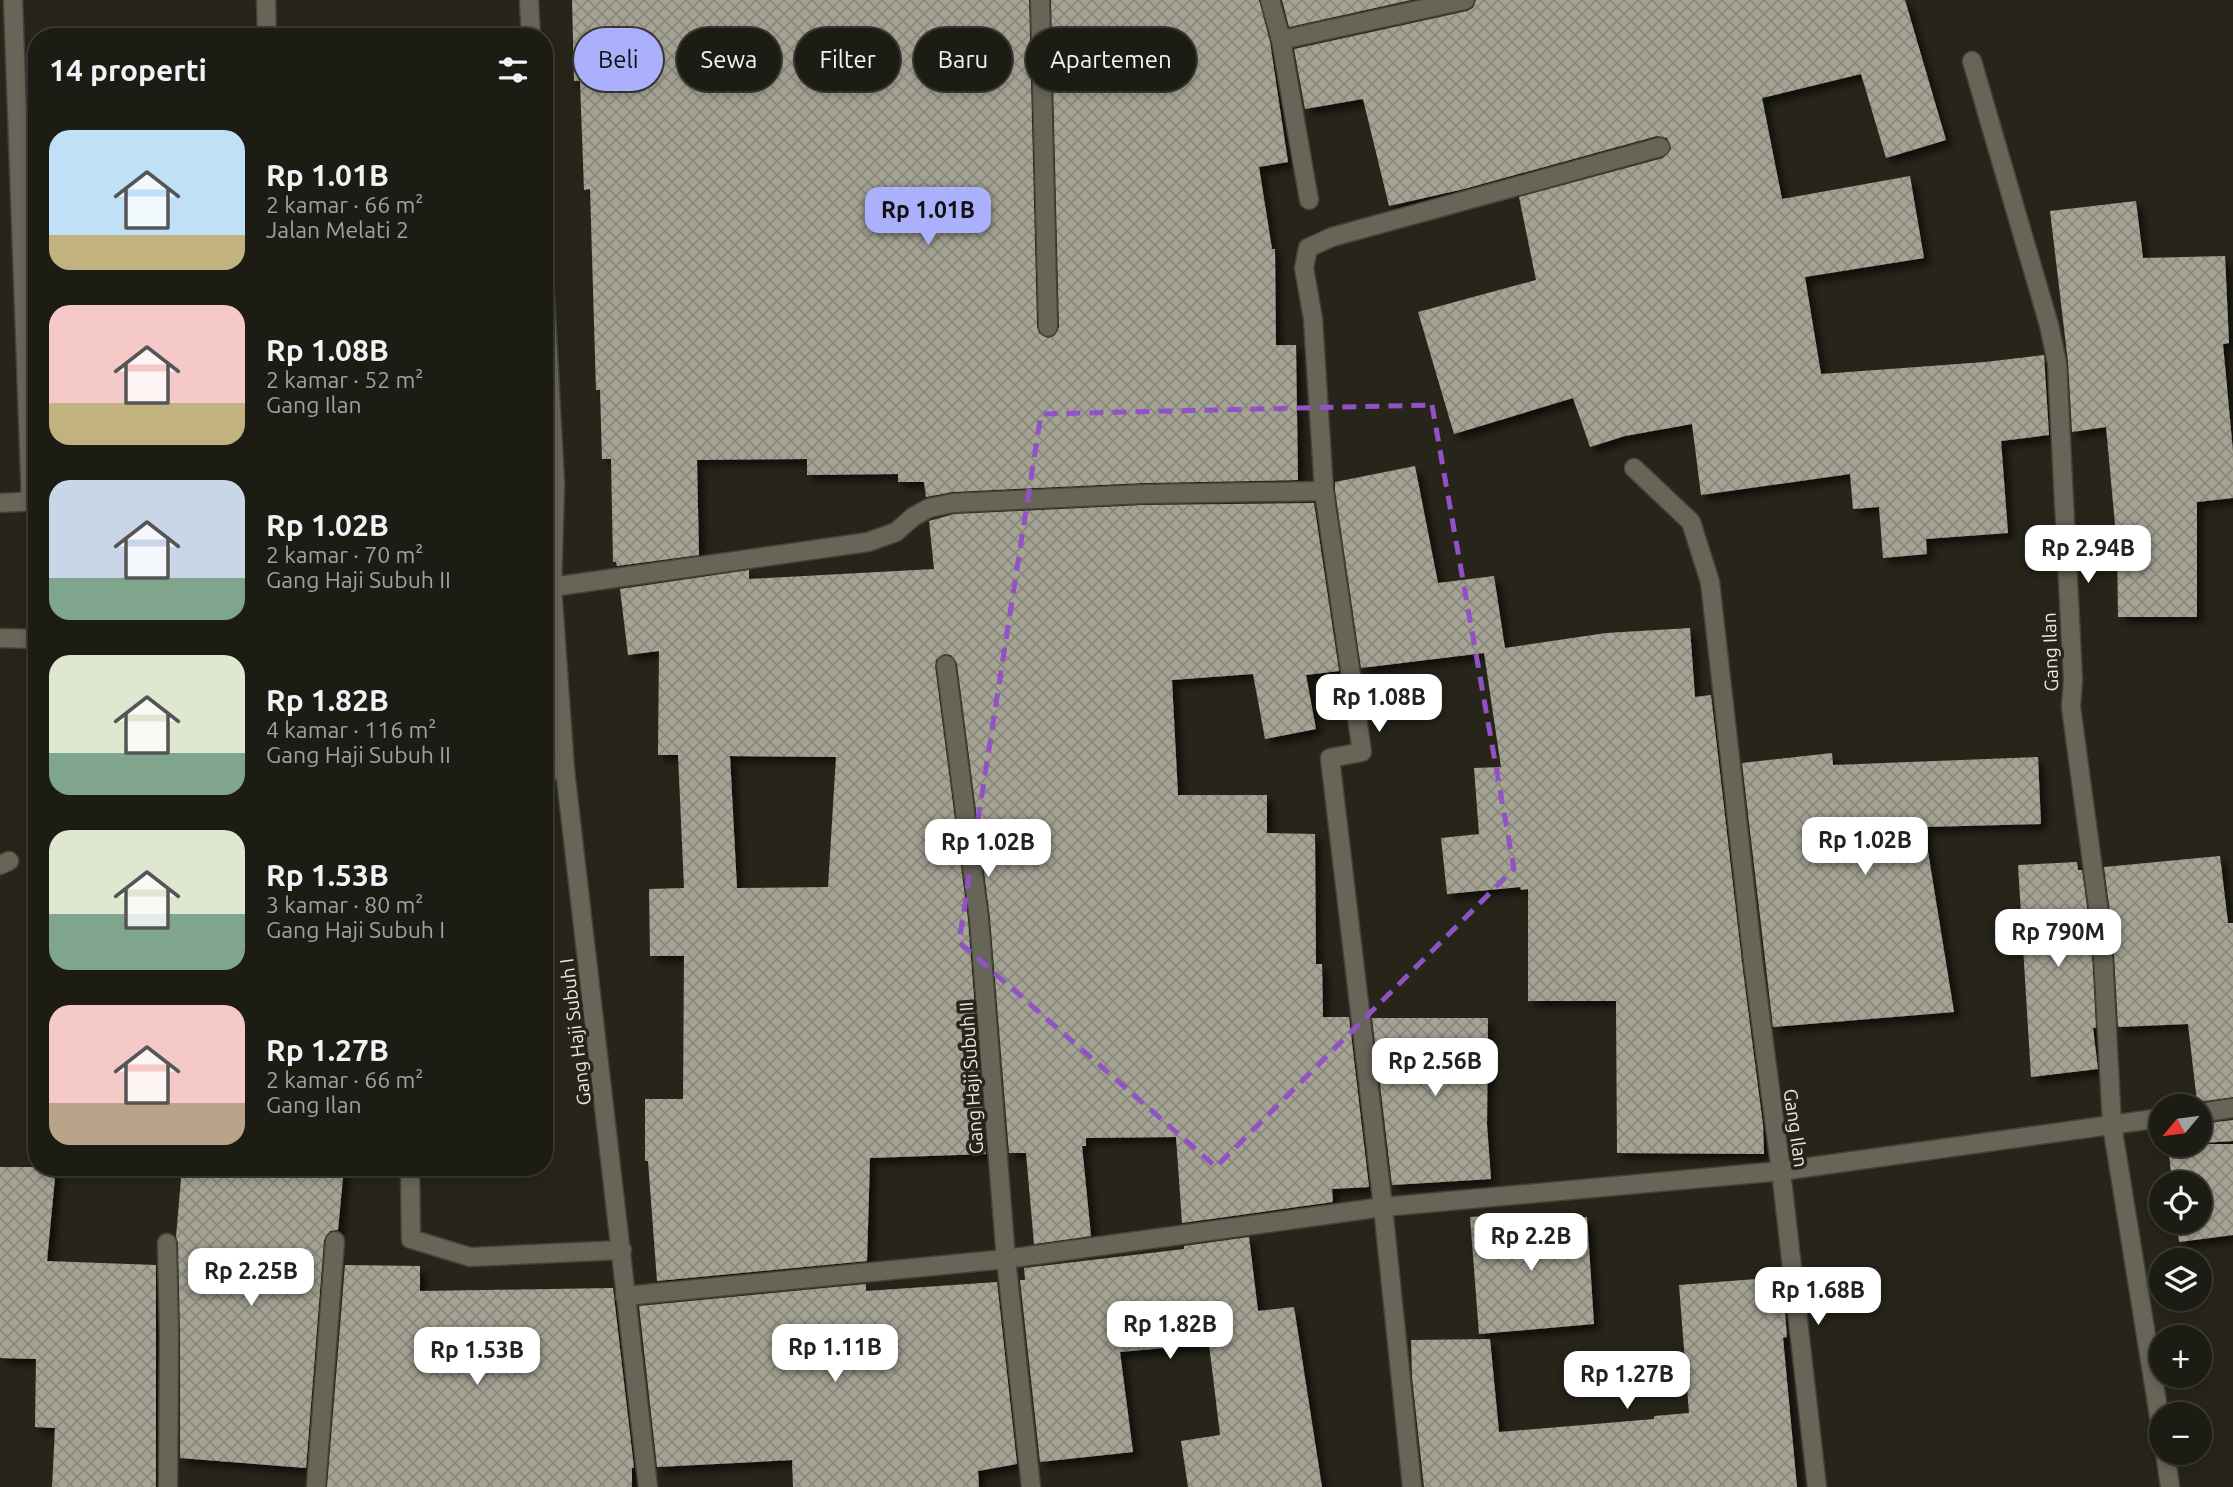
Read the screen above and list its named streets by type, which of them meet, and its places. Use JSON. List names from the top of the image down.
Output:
{
  "streets": {
    "street": ["Gang Ilan", "Gang Haji Subuh I", "Gang Haji Subuh II"]
  },
  "north": "bottom left",
  "page": {
    "chip": [
      "Beli",
      "Sewa",
      "Filter",
      "Baru",
      "Apartemen"
    ],
    "heading": "14 properti",
    "list": [
      {
        "name": "Rp 1.01B",
        "note": "2 kamar · 66 m² · Jalan Melati 2"
      },
      {
        "name": "Rp 1.08B",
        "note": "2 kamar · 52 m² · Gang Ilan"
      },
      {
        "name": "Rp 1.02B",
        "note": "2 kamar · 70 m² · Gang Haji Subuh II"
      },
      {
        "name": "Rp 1.82B",
        "note": "4 kamar · 116 m² · Gang Haji Subuh II"
      },
      {
        "name": "Rp 1.53B",
        "note": "3 kamar · 80 m² · Gang Haji Subuh I"
      },
      {
        "name": "Rp 1.27B",
        "note": "2 kamar · 66 m² · Gang Ilan"
      }
    ],
    "price": [
      "Rp 1.01B",
      "Rp 2.94B",
      "Rp 1.08B",
      "Rp 1.02B",
      "Rp 1.02B",
      "Rp 790M",
      "Rp 2.56B",
      "Rp 2.2B",
      "Rp 2.25B",
      "Rp 1.68B",
      "Rp 1.82B",
      "Rp 1.11B",
      "Rp 1.53B",
      "Rp 1.27B"
    ],
    "map_buttons": ["+", "−"]
  }
}
